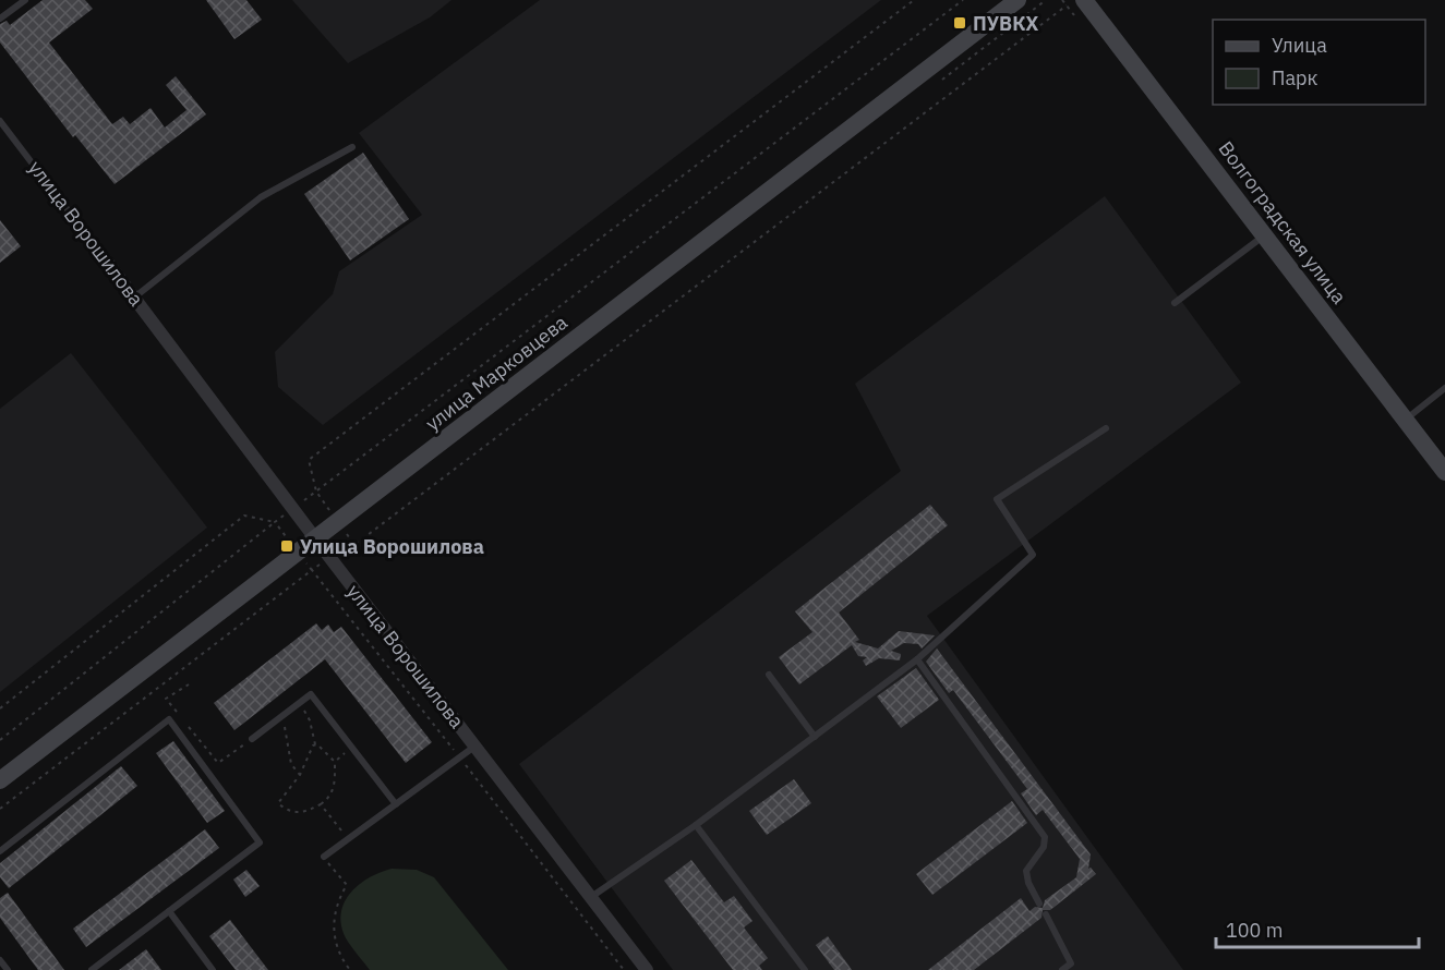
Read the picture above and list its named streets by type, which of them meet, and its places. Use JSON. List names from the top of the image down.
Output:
{
  "streets": {
    "main road": ["Волгоградская улица", "улица Марковцева"],
    "street": ["улица Ворошилова"]
  },
  "crossings": [
    ["улица Ворошилова", "улица Марковцева"]
  ],
  "places": {
    "transit": ["ПУВКХ", "Улица Ворошилова"]
  },
  "legend": ["Улица", "Парк"],
  "scale_bar": "100 m"
}
